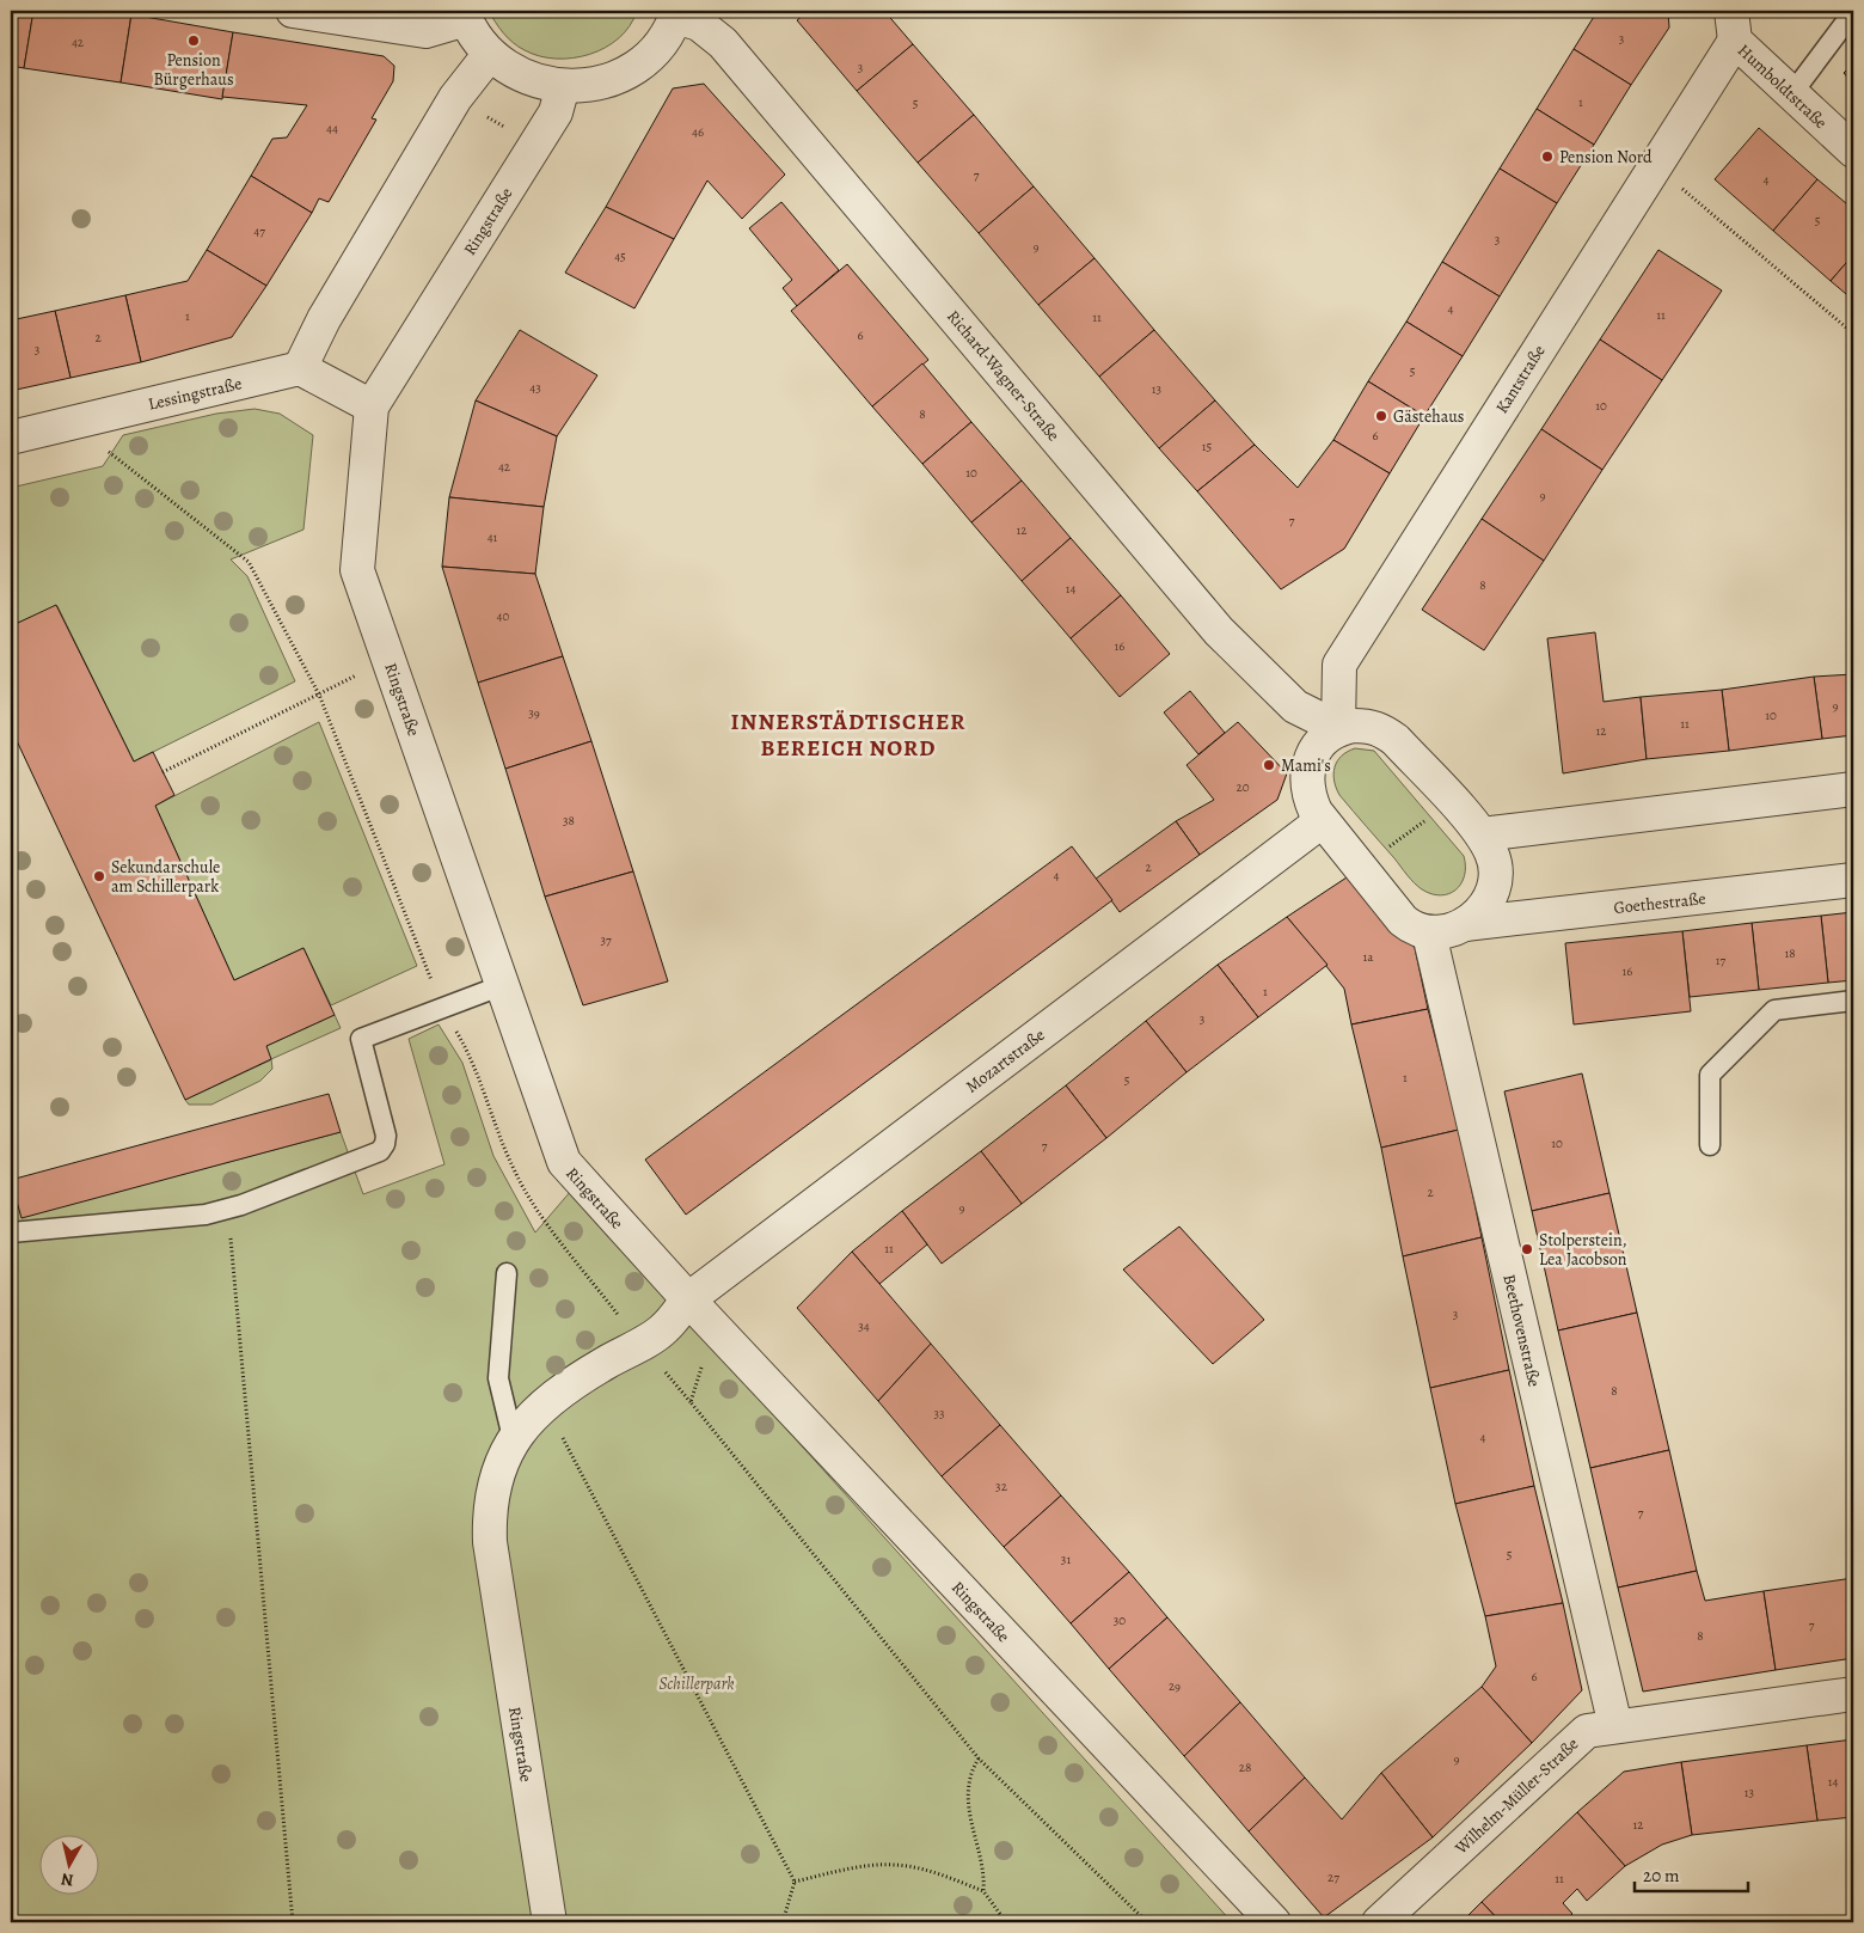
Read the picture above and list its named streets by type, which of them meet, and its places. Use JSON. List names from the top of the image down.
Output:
{
  "streets": {
    "street": [
      "Humboldtstraße",
      "Ringstraße",
      "Richard-Wagner-Straße",
      "Kantstraße",
      "Lessingstraße",
      "Goethestraße",
      "Mozartstraße",
      "Beethovenstraße",
      "Wilhelm-Müller-Straße"
    ]
  },
  "crossings": [
    ["Humboldtstraße", "Kantstraße"],
    ["Ringstraße", "Mozartstraße"],
    ["Richard-Wagner-Straße", "Kantstraße"],
    ["Richard-Wagner-Straße", "Mozartstraße"],
    ["Kantstraße", "Mozartstraße"],
    ["Goethestraße", "Beethovenstraße"],
    ["Beethovenstraße", "Wilhelm-Müller-Straße"]
  ],
  "districts": ["INNERSTÄDTISCHER BEREICH NORD"],
  "parks": ["Schillerpark"],
  "places": [
    "Pension Bürgerhaus",
    "Pension Nord",
    "Gästehaus",
    "Mami's",
    "Sekundarschule am Schillerpark",
    "Stolperstein, Lea Jacobson"
  ],
  "house_numbers": [
    "3",
    "42",
    "3",
    "1",
    "5",
    "44",
    "46",
    "7",
    "4",
    "5",
    "47",
    "3",
    "9",
    "45",
    "4",
    "11",
    "1",
    "11",
    "6",
    "2",
    "3",
    "5",
    "43",
    "13",
    "10",
    "8",
    "6",
    "15",
    "42",
    "10",
    "9",
    "7",
    "12",
    "41",
    "8",
    "14",
    "40",
    "16",
    "9",
    "39",
    "10",
    "11",
    "12",
    "20",
    "38",
    "2",
    "4",
    "37",
    "18",
    "1a",
    "17",
    "16",
    "1",
    "3",
    "1",
    "5",
    "10",
    "7",
    "2",
    "9",
    "11",
    "3",
    "34",
    "8",
    "33",
    "4",
    "32",
    "7",
    "5",
    "31",
    "30",
    "7",
    "8",
    "6",
    "29",
    "9",
    "28",
    "14",
    "13",
    "12",
    "27",
    "11"
  ],
  "scale_bar": "20 m",
  "north": "bottom"
}
